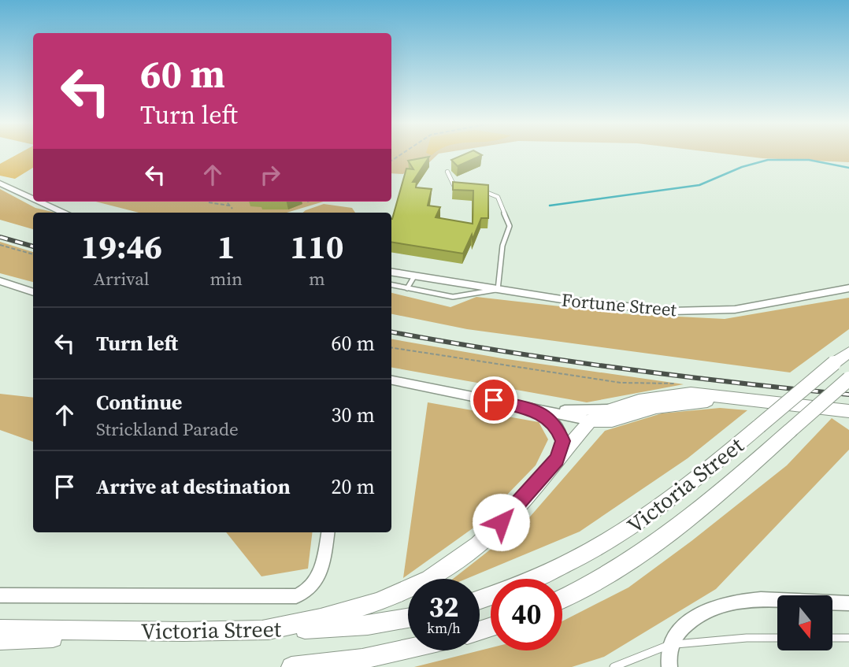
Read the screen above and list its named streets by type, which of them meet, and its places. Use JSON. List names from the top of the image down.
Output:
{
  "streets": {
    "main road": ["Victoria Street"],
    "street": ["Fortune Street"]
  },
  "north": "bottom",
  "page": {
    "turn": ["60 m", "Turn left"],
    "eta": [
      "19:46",
      "Arrival",
      "1",
      "min",
      "110",
      "m"
    ],
    "list": [
      {
        "name": "Turn left",
        "value": "60 m"
      },
      {
        "name": "Continue",
        "note": "Strickland Parade",
        "value": "30 m"
      },
      {
        "name": "Arrive at destination",
        "value": "20 m"
      }
    ],
    "speed": "32 km/h",
    "limit": "40"
  }
}
